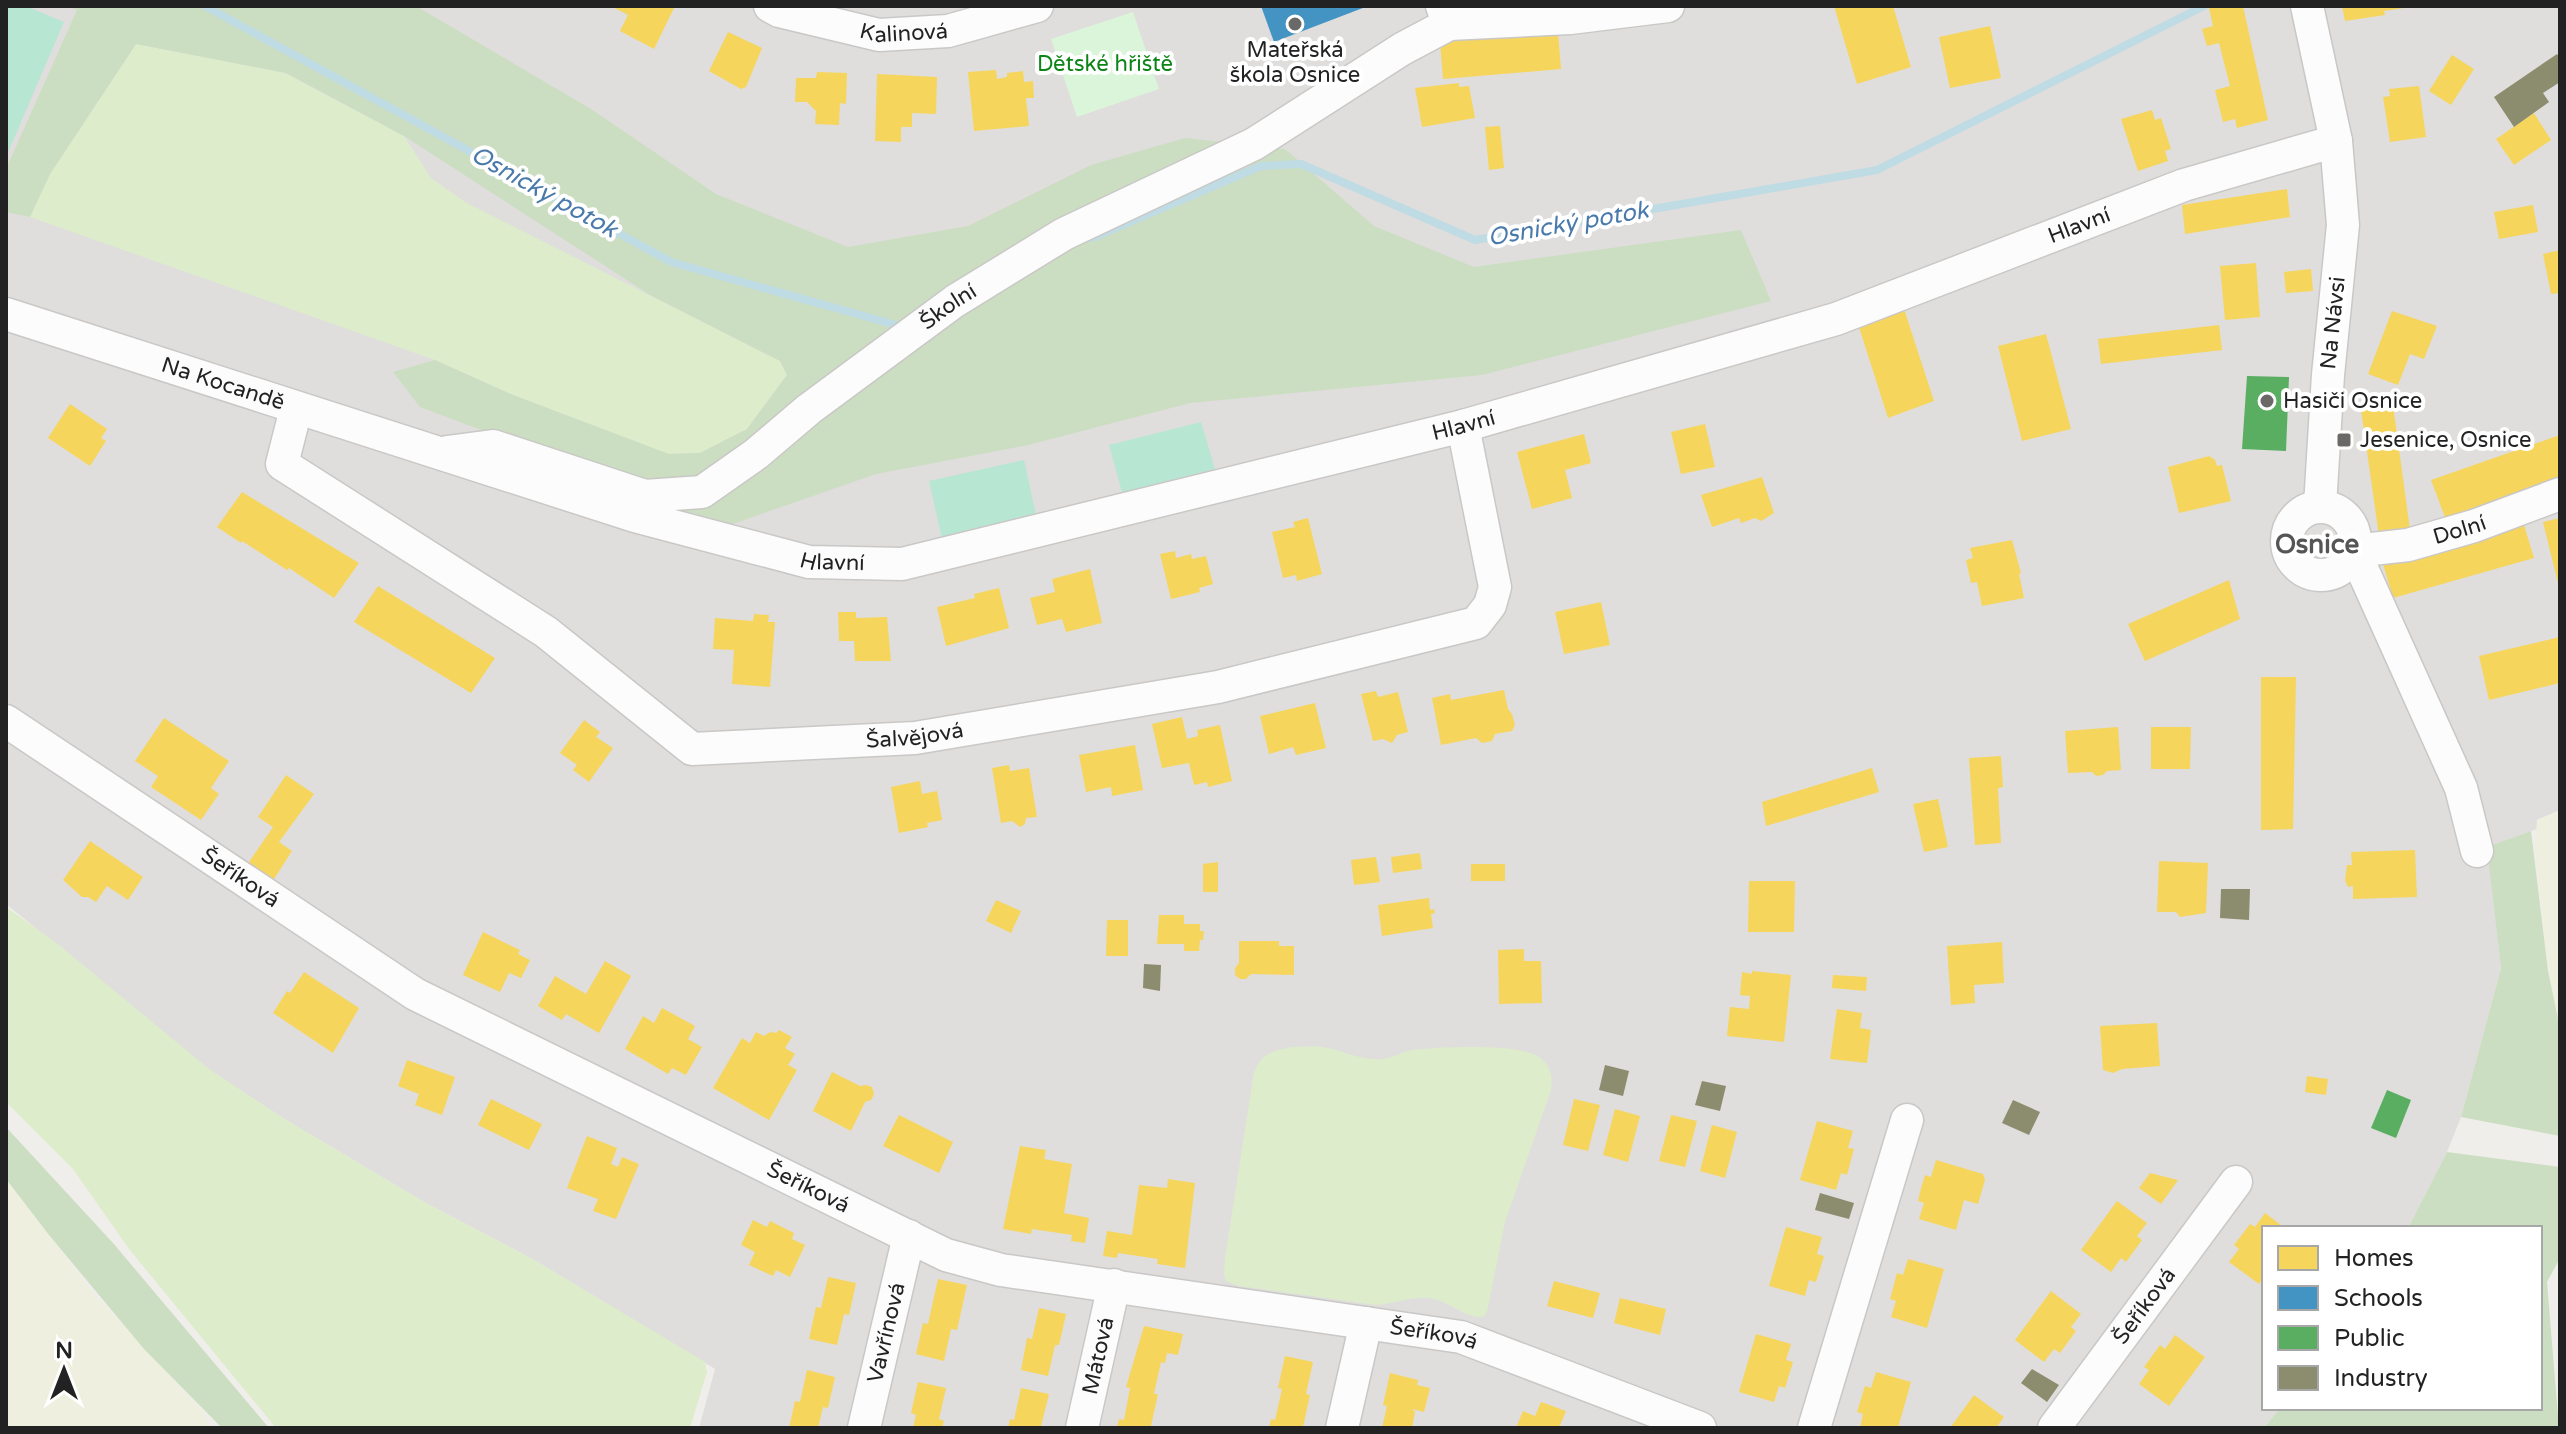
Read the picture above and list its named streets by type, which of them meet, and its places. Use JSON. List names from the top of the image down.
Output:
{
  "streets": {
    "street": [
      "Kalinová",
      "Hlavní",
      "Školní",
      "Na Návsi",
      "Na Kocandě",
      "Dolní",
      "Šalvějová",
      "Šeříková",
      "Vavřínová",
      "Mátová"
    ]
  },
  "crossings": [
    ["Hlavní", "Školní"],
    ["Hlavní", "Na Návsi"],
    ["Hlavní", "Na Kocandě"],
    ["Hlavní", "Šalvějová"],
    ["Školní", "Na Kocandě"],
    ["Na Návsi", "Dolní"],
    ["Na Kocandě", "Šalvějová"],
    ["Šeříková", "Vavřínová"],
    ["Šeříková", "Mátová"]
  ],
  "districts": ["Osnice"],
  "water": ["Osnický potok"],
  "parks": ["Dětské hřiště"],
  "places": {
    "other": ["Mateřská škola Osnice", "Hasiči Osnice"],
    "transit": ["Jesenice, Osnice"]
  },
  "legend": [
    "Homes",
    "Schools",
    "Public",
    "Industry"
  ],
  "north": "top"
}
